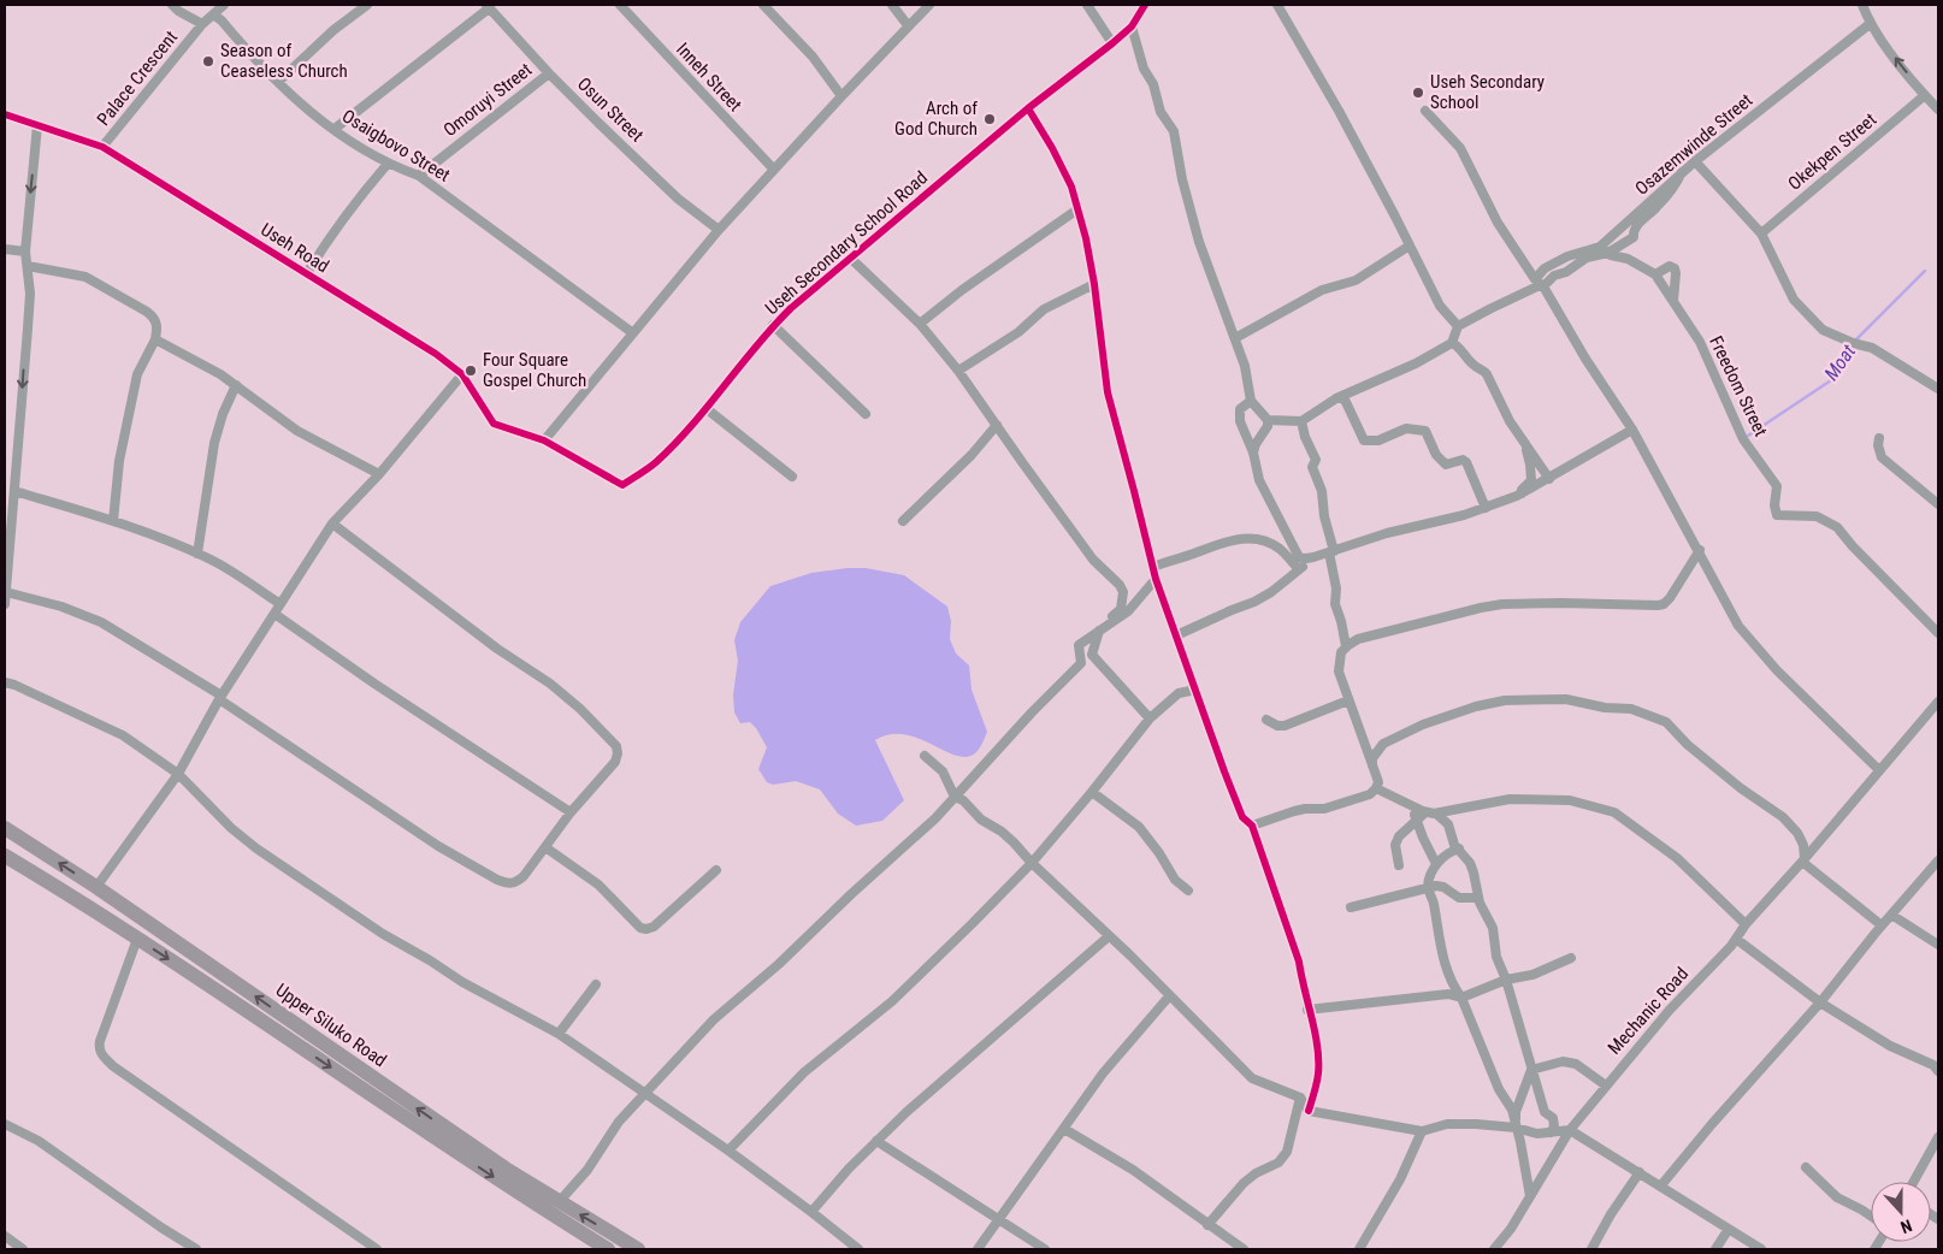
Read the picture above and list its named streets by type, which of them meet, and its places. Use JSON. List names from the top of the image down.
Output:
{
  "streets": {
    "main road": ["Upper Siluko Road"],
    "street": [
      "Inneh Street",
      "Palace Crescent",
      "Omoruyi Street",
      "Osun Street",
      "Osazemwinde Street",
      "Osaigbovo Street",
      "Okekpen Street",
      "Useh Secondary School Road",
      "Useh Road",
      "Freedom Street",
      "Mechanic Road"
    ]
  },
  "crossings": [
    ["Palace Crescent", "Osaigbovo Street"],
    ["Palace Crescent", "Useh Road"],
    ["Omoruyi Street", "Osun Street"],
    ["Omoruyi Street", "Osaigbovo Street"],
    ["Osazemwinde Street", "Freedom Street"],
    ["Useh Secondary School Road", "Useh Road"]
  ],
  "water": ["Moat"],
  "places": [
    "Season of Ceaseless Church",
    "Useh Secondary School",
    "Arch of God Church",
    "Four Square Gospel Church"
  ],
  "north": "bottom"
}
